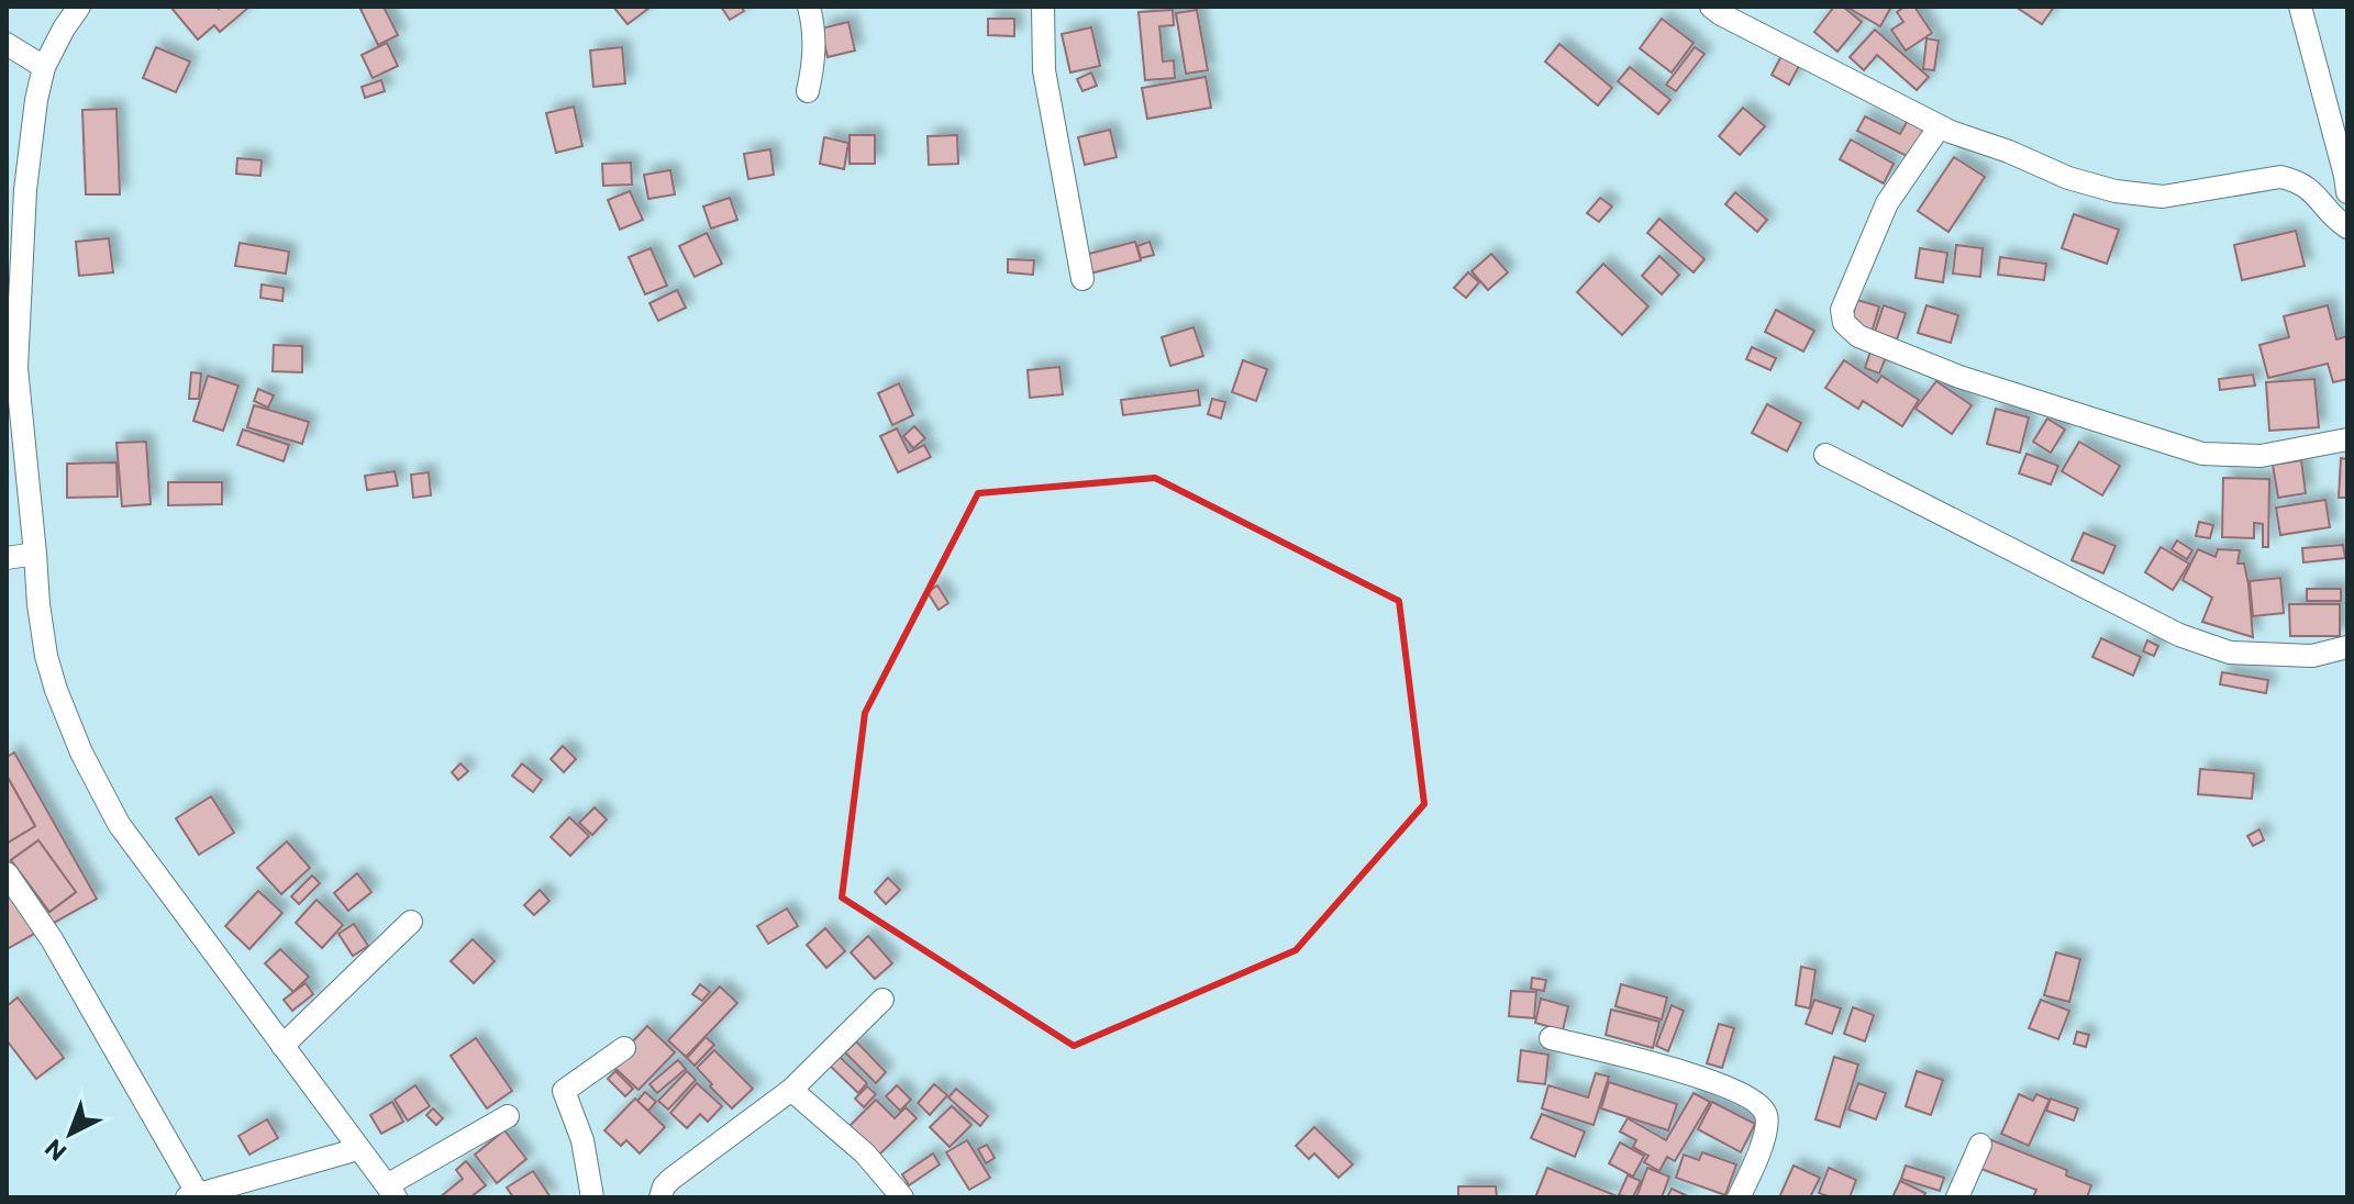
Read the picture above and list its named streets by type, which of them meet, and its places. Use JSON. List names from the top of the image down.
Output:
{
  "north": "bottom left"
}
